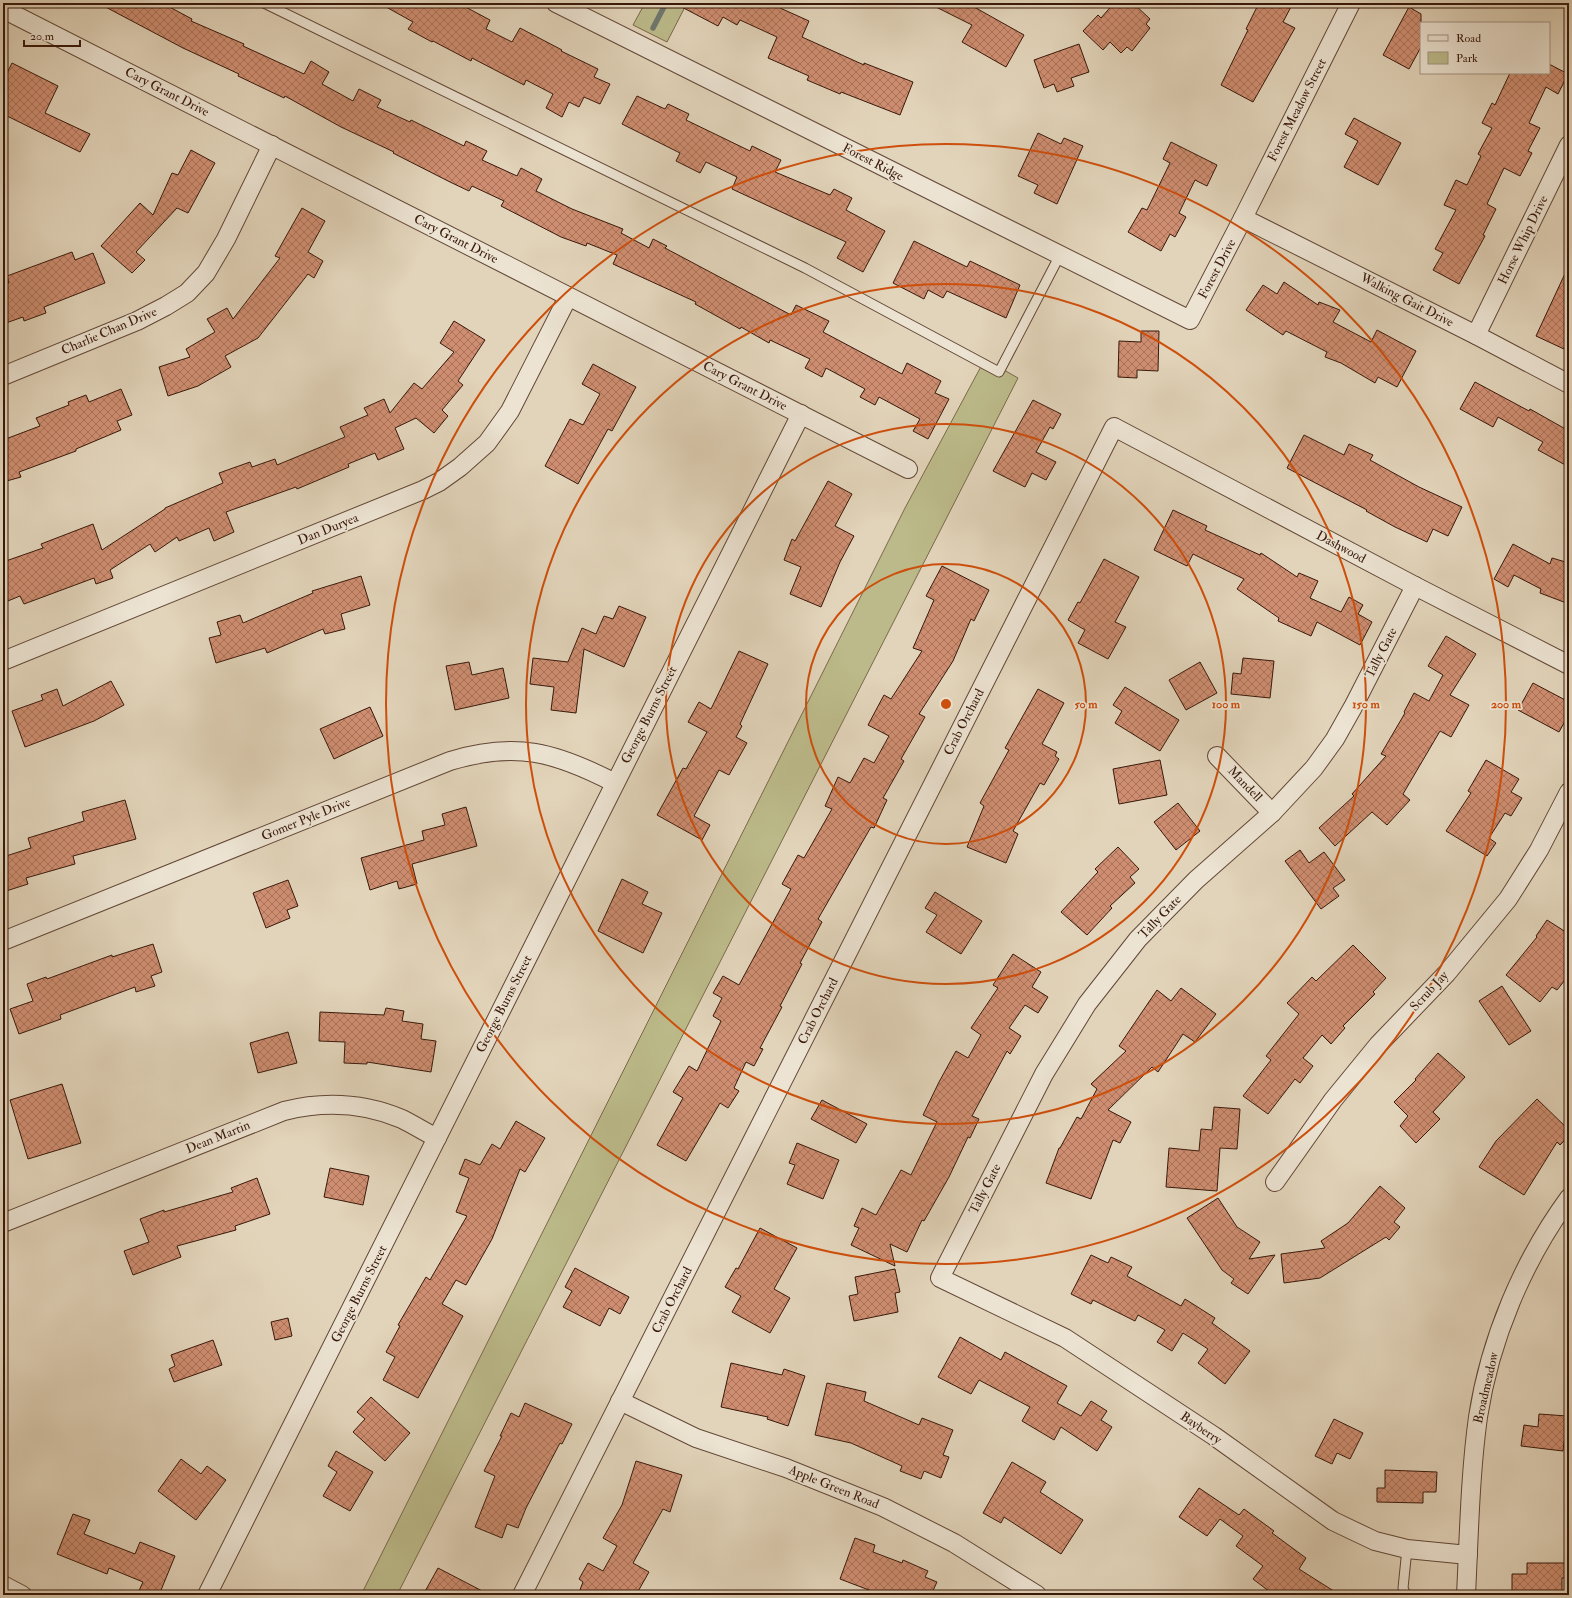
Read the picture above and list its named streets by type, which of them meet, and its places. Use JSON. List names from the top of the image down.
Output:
{
  "streets": {
    "street": [
      "Cary Grant Drive",
      "Forest Meadow Street",
      "Forest Ridge",
      "Horse Whip Drive",
      "Forest Drive",
      "Walking Gait Drive",
      "Charlie Chan Drive",
      "Dan Duryea",
      "Dashwood",
      "Tally Gate",
      "George Burns Street",
      "Crab Orchard",
      "Mandell",
      "Gomer Pyle Drive",
      "Scrub Jay",
      "Dean Martin",
      "Broadmeadow",
      "Bayberry",
      "Apple Green Road"
    ]
  },
  "crossings": [
    ["Cary Grant Drive", "Charlie Chan Drive"],
    ["Cary Grant Drive", "Dan Duryea"],
    ["Cary Grant Drive", "George Burns Street"],
    ["Forest Meadow Street", "Forest Drive"],
    ["Forest Meadow Street", "Walking Gait Drive"],
    ["Forest Ridge", "Forest Drive"],
    ["Horse Whip Drive", "Walking Gait Drive"],
    ["Forest Drive", "Walking Gait Drive"],
    ["Dashwood", "Tally Gate"],
    ["Dashwood", "Crab Orchard"],
    ["Tally Gate", "Mandell"],
    ["Tally Gate", "Bayberry"],
    ["George Burns Street", "Gomer Pyle Drive"],
    ["George Burns Street", "Dean Martin"],
    ["Crab Orchard", "Apple Green Road"],
    ["Broadmeadow", "Bayberry"]
  ],
  "legend": ["Road", "Park"],
  "scale_bar": "20 m",
  "rings": [
    "50 m",
    "100 m",
    "150 m",
    "200 m"
  ]
}
